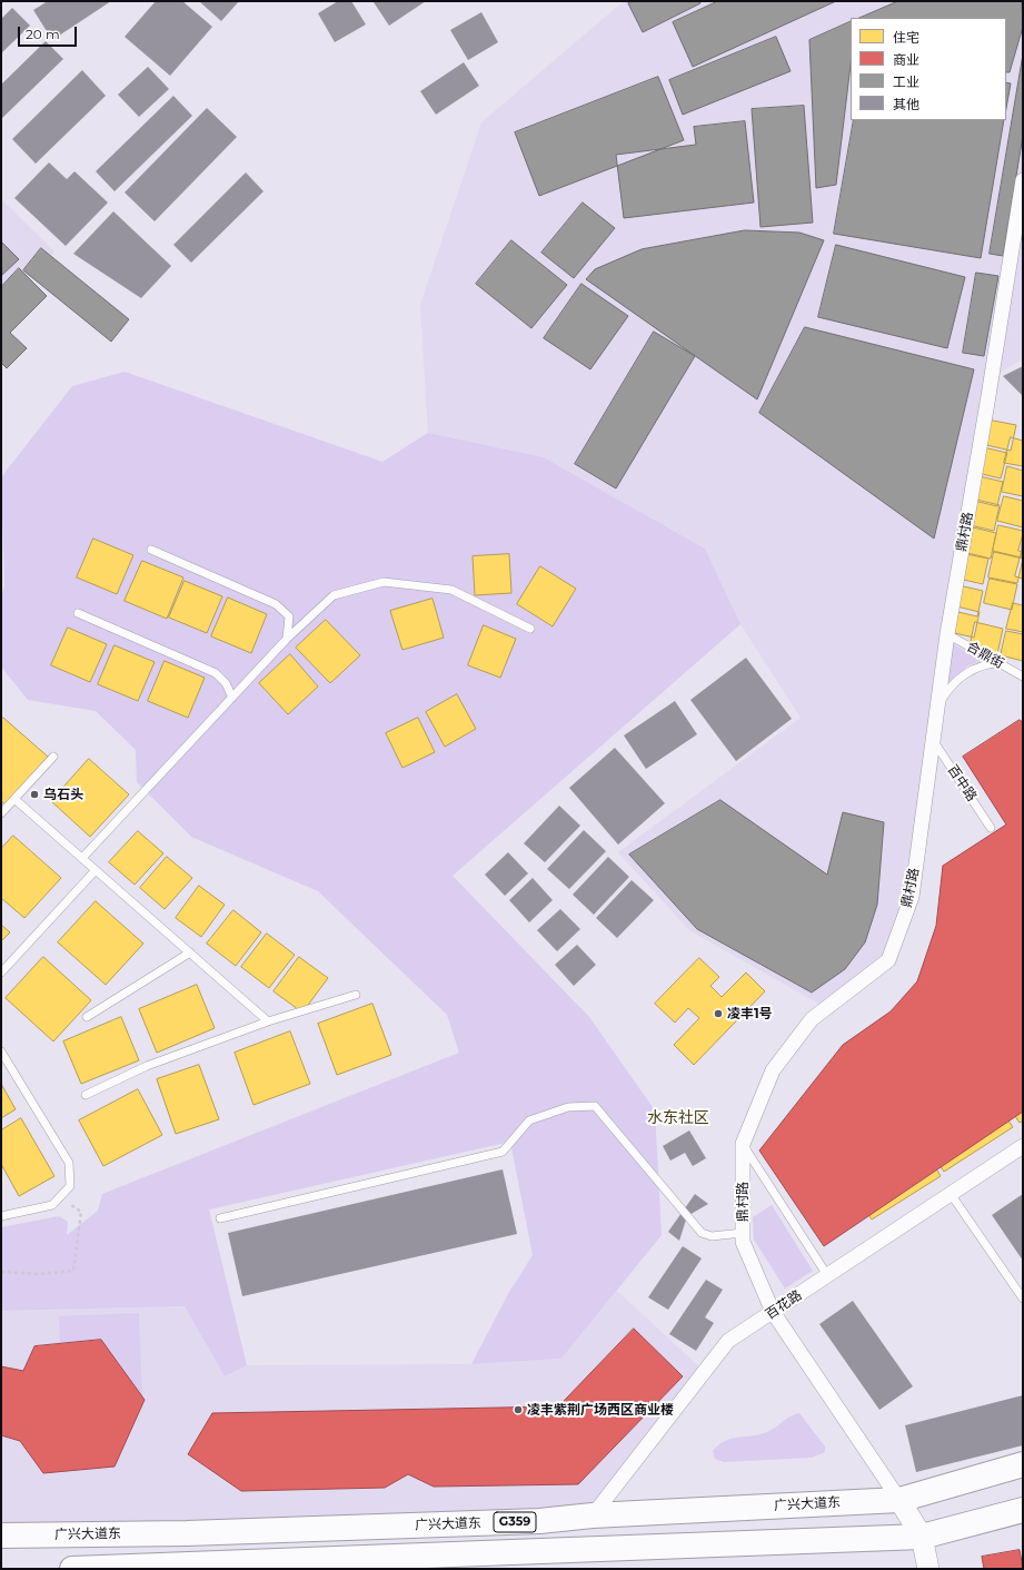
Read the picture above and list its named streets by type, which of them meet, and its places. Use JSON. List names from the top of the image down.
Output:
{
  "streets": {
    "highway": ["广兴大道东", "G359"],
    "street": ["鼎村路", "百花路"],
    "lane": ["合鼎街", "百中路"]
  },
  "crossings": [
    ["鼎村路", "合鼎街"],
    ["鼎村路", "百中路"],
    ["鼎村路", "百花路"],
    ["鼎村路", "广兴大道东"],
    ["百花路", "广兴大道东"]
  ],
  "districts": ["水东社区"],
  "places": ["乌石头", "凌丰1号", "凌丰紫荆广场西区商业楼"],
  "legend": [
    "住宅",
    "商业",
    "工业",
    "其他"
  ],
  "scale_bar": "20 m"
}
